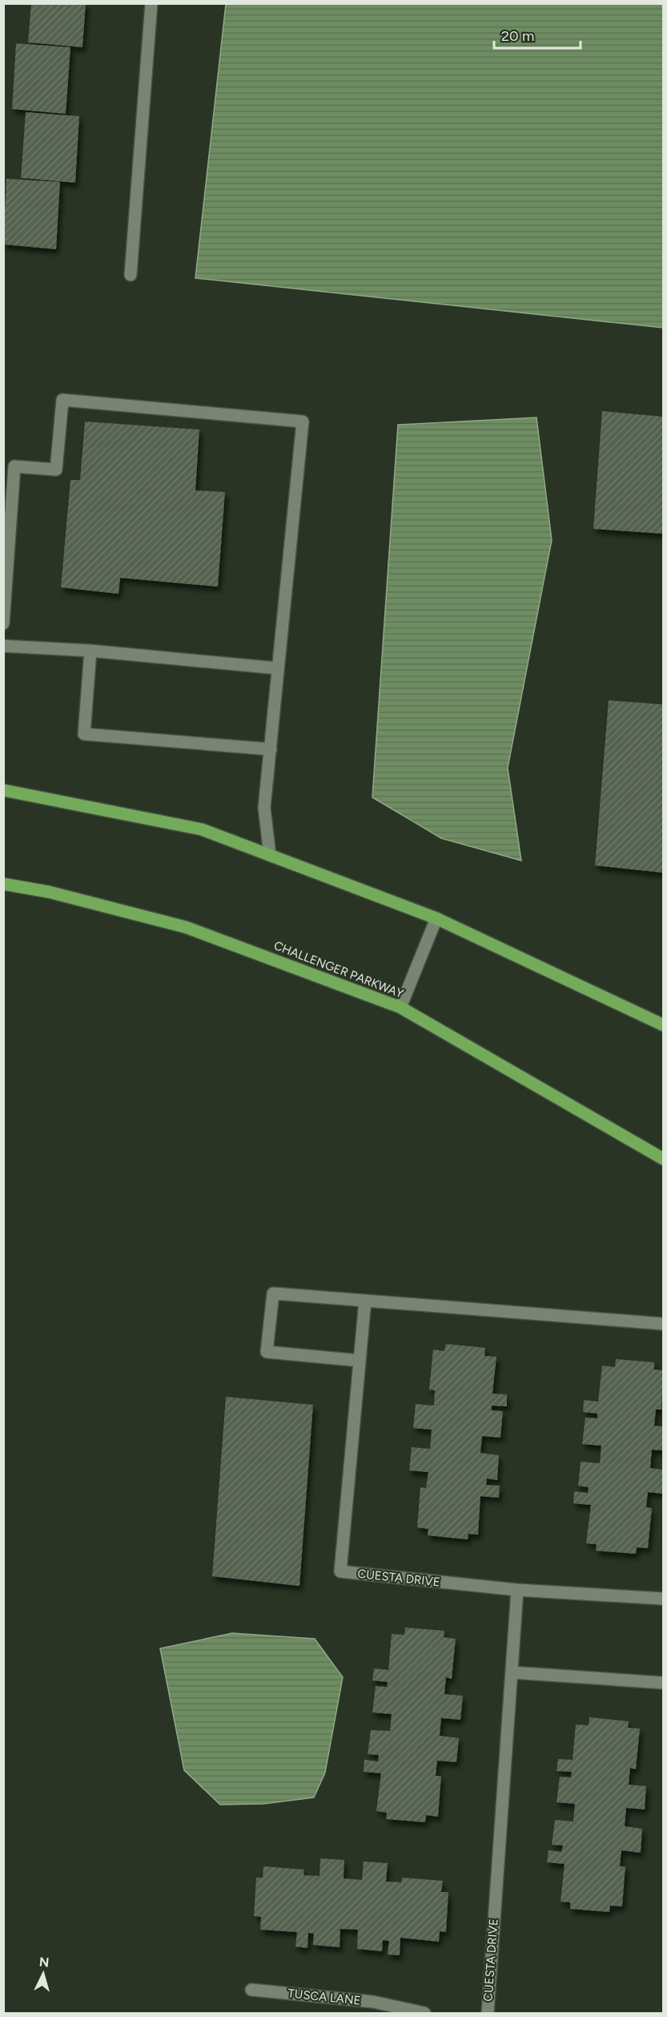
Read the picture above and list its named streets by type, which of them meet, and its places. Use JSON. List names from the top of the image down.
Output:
{
  "streets": {
    "main road": ["CHALLENGER PARKWAY"],
    "street": ["CUESTA DRIVE", "TUSCA LANE"]
  },
  "scale_bar": "20 m",
  "north": "top"
}
